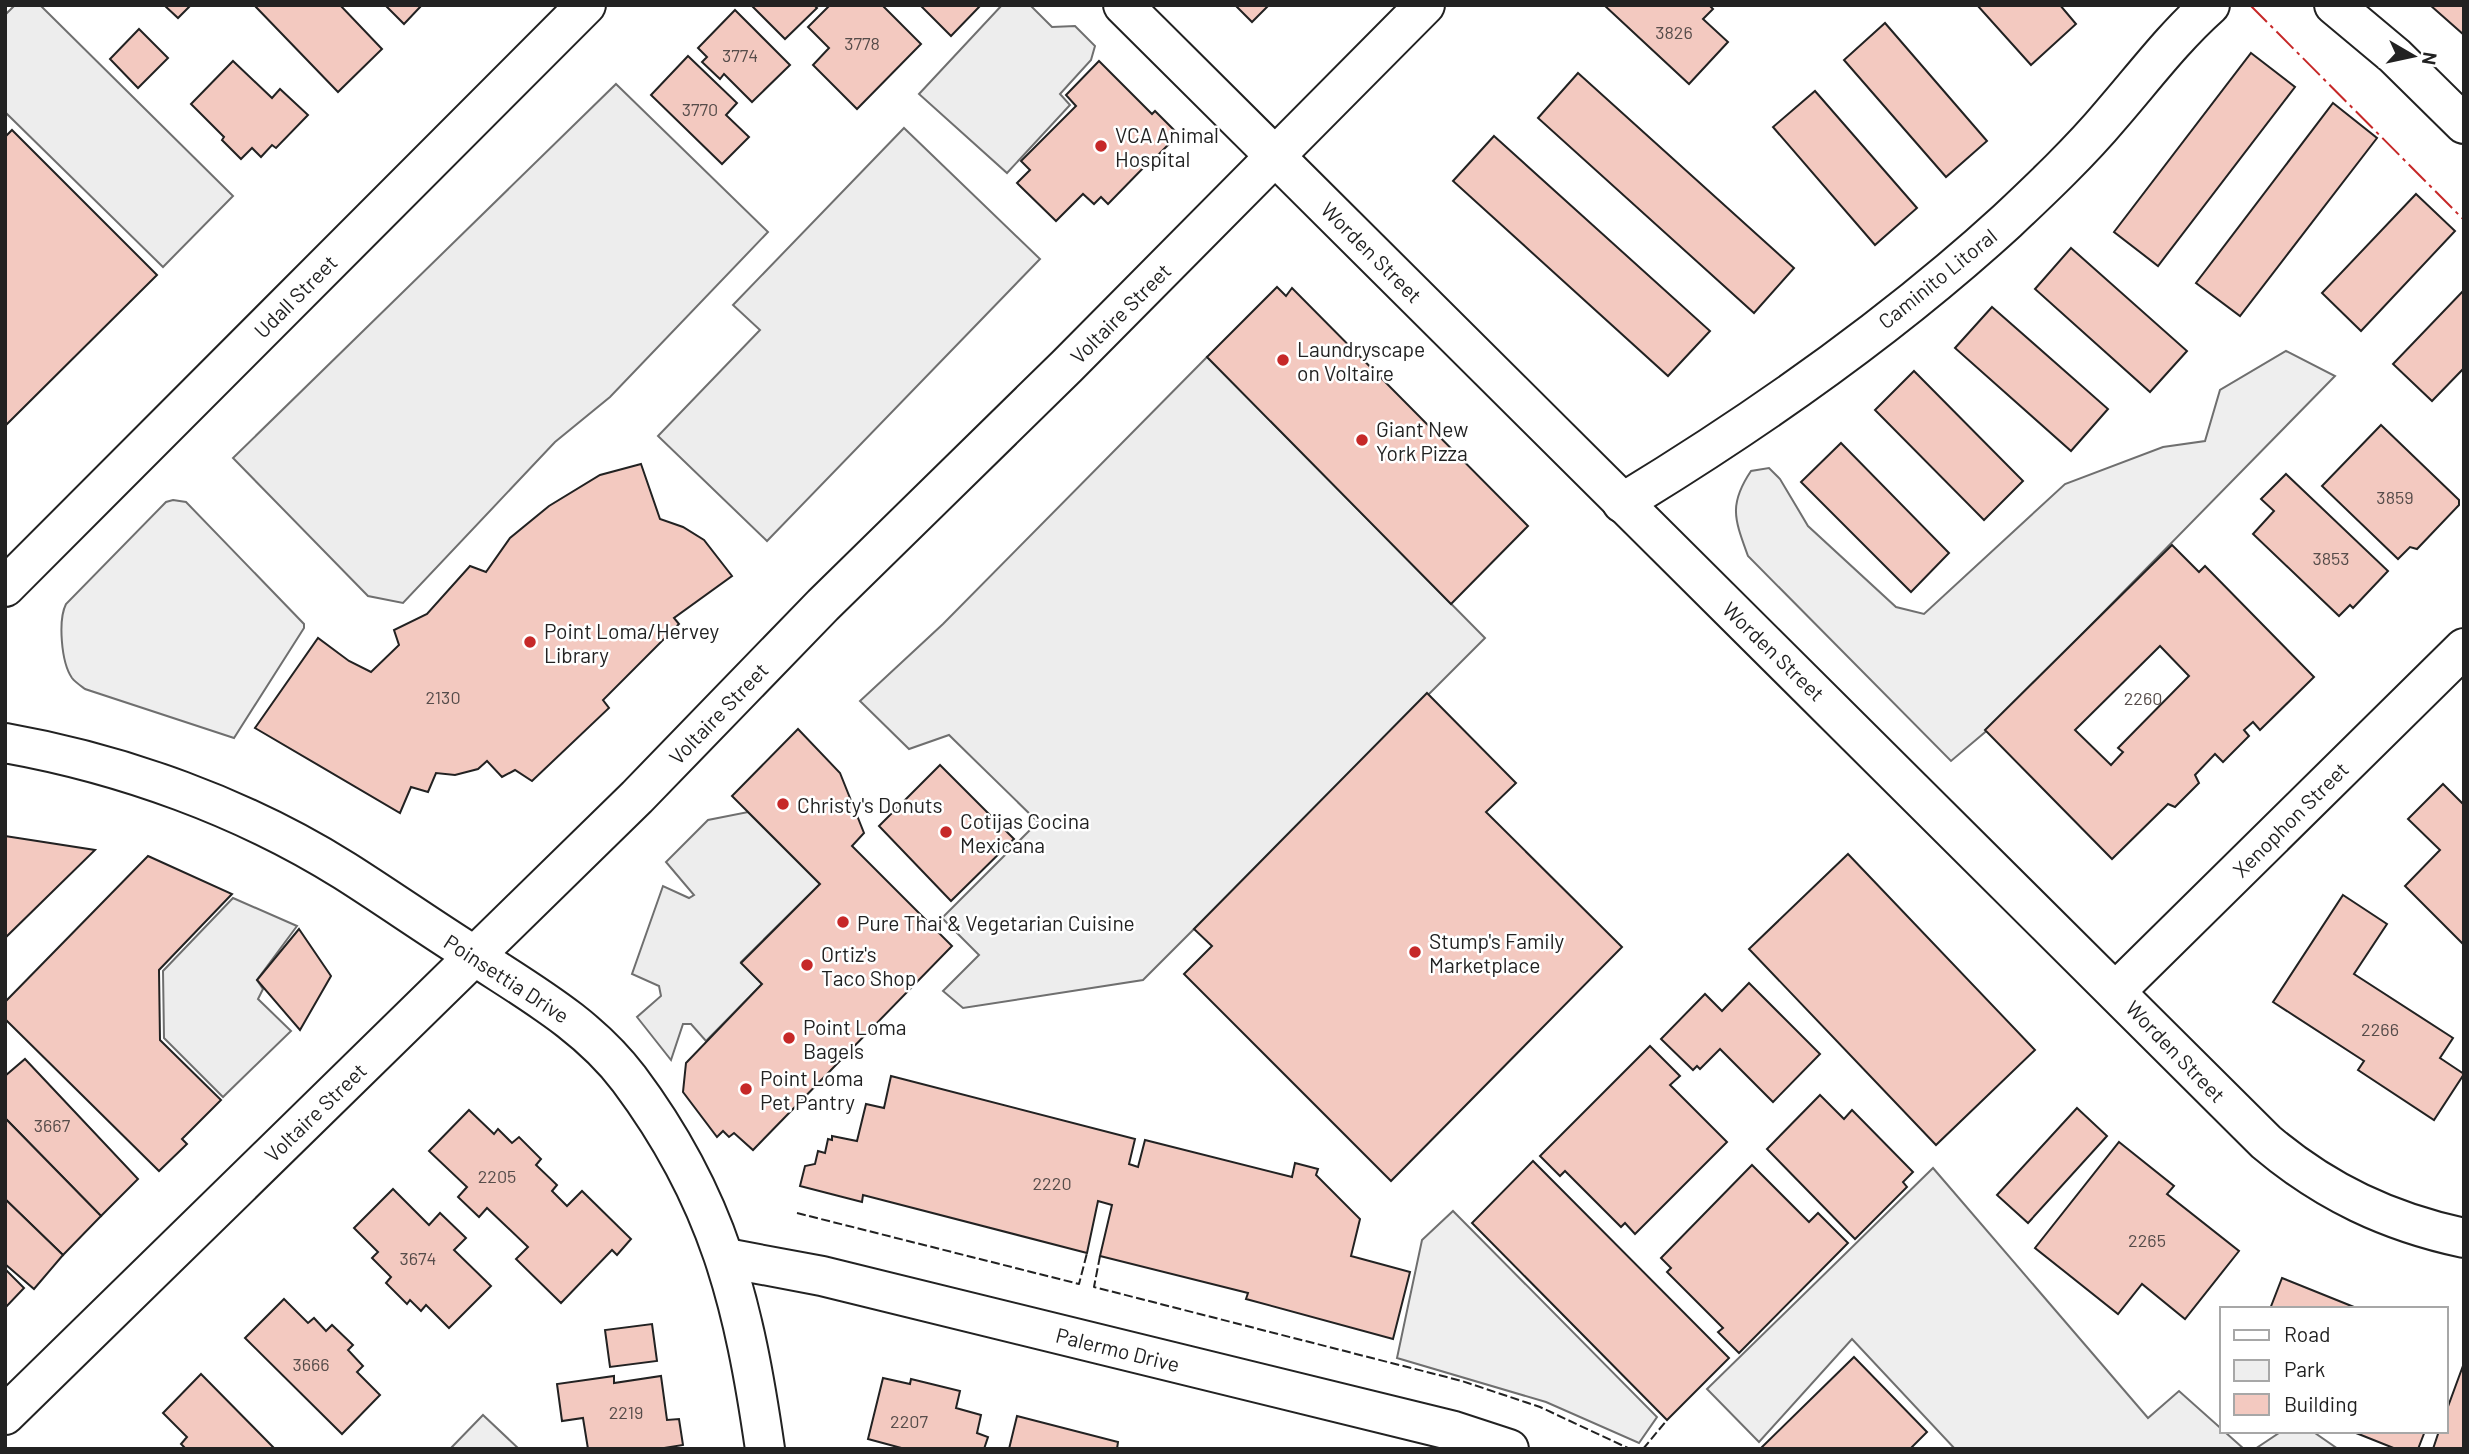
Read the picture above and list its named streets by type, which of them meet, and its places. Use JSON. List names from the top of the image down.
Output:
{
  "streets": {
    "street": [
      "Worden Street",
      "Caminito Litoral",
      "Udall Street",
      "Voltaire Street",
      "Xenophon Street",
      "Poinsettia Drive",
      "Palermo Drive"
    ]
  },
  "crossings": [
    ["Worden Street", "Caminito Litoral"],
    ["Worden Street", "Voltaire Street"],
    ["Worden Street", "Xenophon Street"],
    ["Voltaire Street", "Poinsettia Drive"],
    ["Poinsettia Drive", "Palermo Drive"]
  ],
  "places": [
    "VCA Animal Hospital",
    "Laundryscape on Voltaire",
    "Giant New York Pizza",
    "Point Loma/Hervey Library",
    "Christy's Donuts",
    "Cotijas Cocina Mexicana",
    "Pure Thai & Vegetarian Cuisine",
    "Stump's Family Marketplace",
    "Ortiz's Taco Shop",
    "Point Loma Bagels",
    "Point Loma Pet Pantry"
  ],
  "house_numbers": [
    "3826",
    "3778",
    "3774",
    "3770",
    "3859",
    "3853",
    "2130",
    "2260",
    "2266",
    "3667",
    "2205",
    "2220",
    "2265",
    "3674",
    "3666",
    "2219",
    "2207"
  ],
  "legend": ["Road", "Park", "Building"],
  "north": "right"
}
